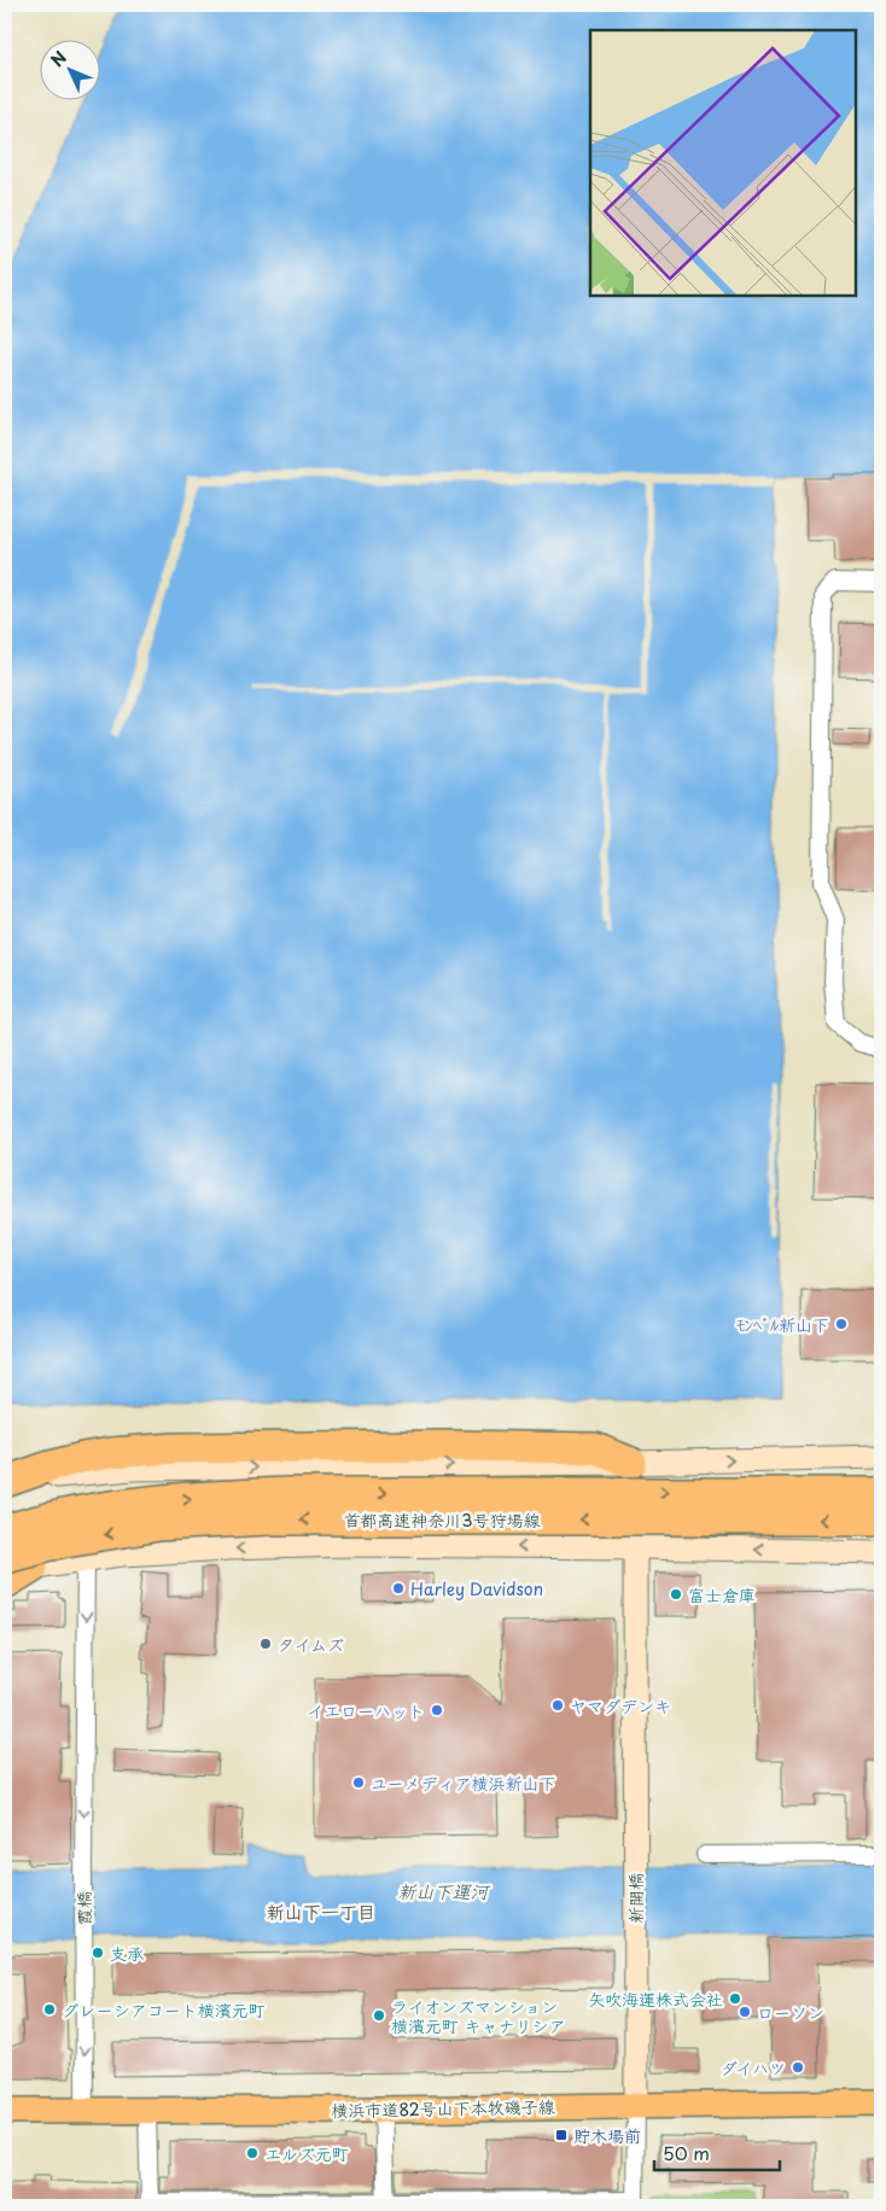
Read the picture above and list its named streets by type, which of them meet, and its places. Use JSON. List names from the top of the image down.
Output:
{
  "streets": {
    "highway": ["首都高速神奈川3号狩場線"],
    "main road": ["横浜市道82号山下本牧磯子線"],
    "street": ["新開橋", "霞橋"]
  },
  "crossings": [
    ["新開橋", "横浜市道82号山下本牧磯子線"],
    ["霞橋", "横浜市道82号山下本牧磯子線"]
  ],
  "one_way": ["霞橋"],
  "districts": ["新山下一丁目"],
  "water": ["新山下運河"],
  "places": {
    "other": [
      "ﾓﾝﾍﾞﾙ新山下",
      "Harley Davidson",
      "富士倉庫",
      "タイムズ",
      "ヤマダデンキ",
      "イエローハット",
      "ユーメディア横浜新山下",
      "支承",
      "矢吹海運株式会社",
      "グレーシアコート横濱元町",
      "ローソン",
      "ライオンズマンション 横濱元町 キャナリシア",
      "ダイハツ",
      "エルズ元町"
    ],
    "transit": ["貯木場前"]
  },
  "scale_bar": "50 m",
  "north": "top left"
}
